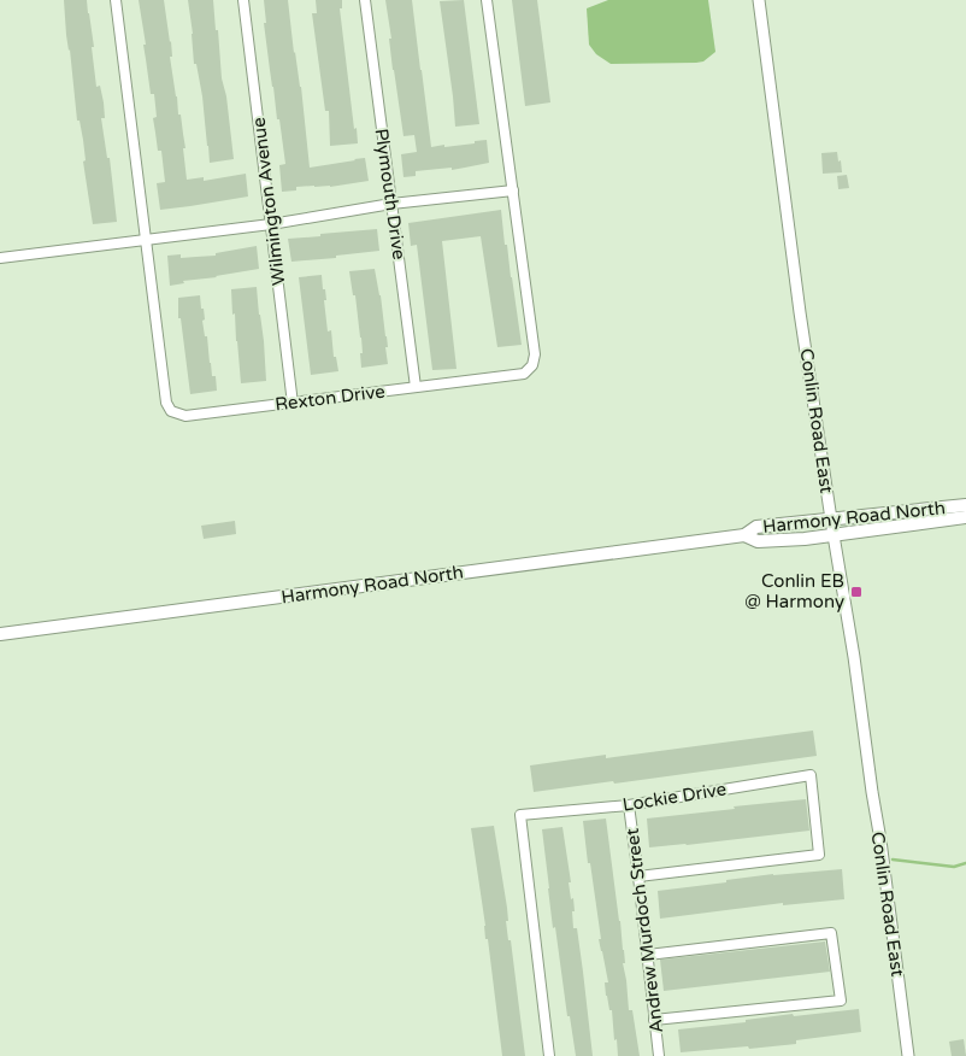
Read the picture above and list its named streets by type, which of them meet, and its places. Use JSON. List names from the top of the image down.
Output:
{
  "streets": {
    "main road": ["Harmony Road North"],
    "street": [
      "Plymouth Drive",
      "Wilmington Avenue",
      "Rexton Drive",
      "Conlin Road East",
      "Lockie Drive",
      "Andrew Murdoch Street"
    ]
  },
  "crossings": [
    ["Plymouth Drive", "Rexton Drive"],
    ["Wilmington Avenue", "Rexton Drive"],
    ["Conlin Road East", "Harmony Road North"],
    ["Lockie Drive", "Andrew Murdoch Street"]
  ],
  "places": {
    "transit": ["Conlin EB @ Harmony"]
  }
}
